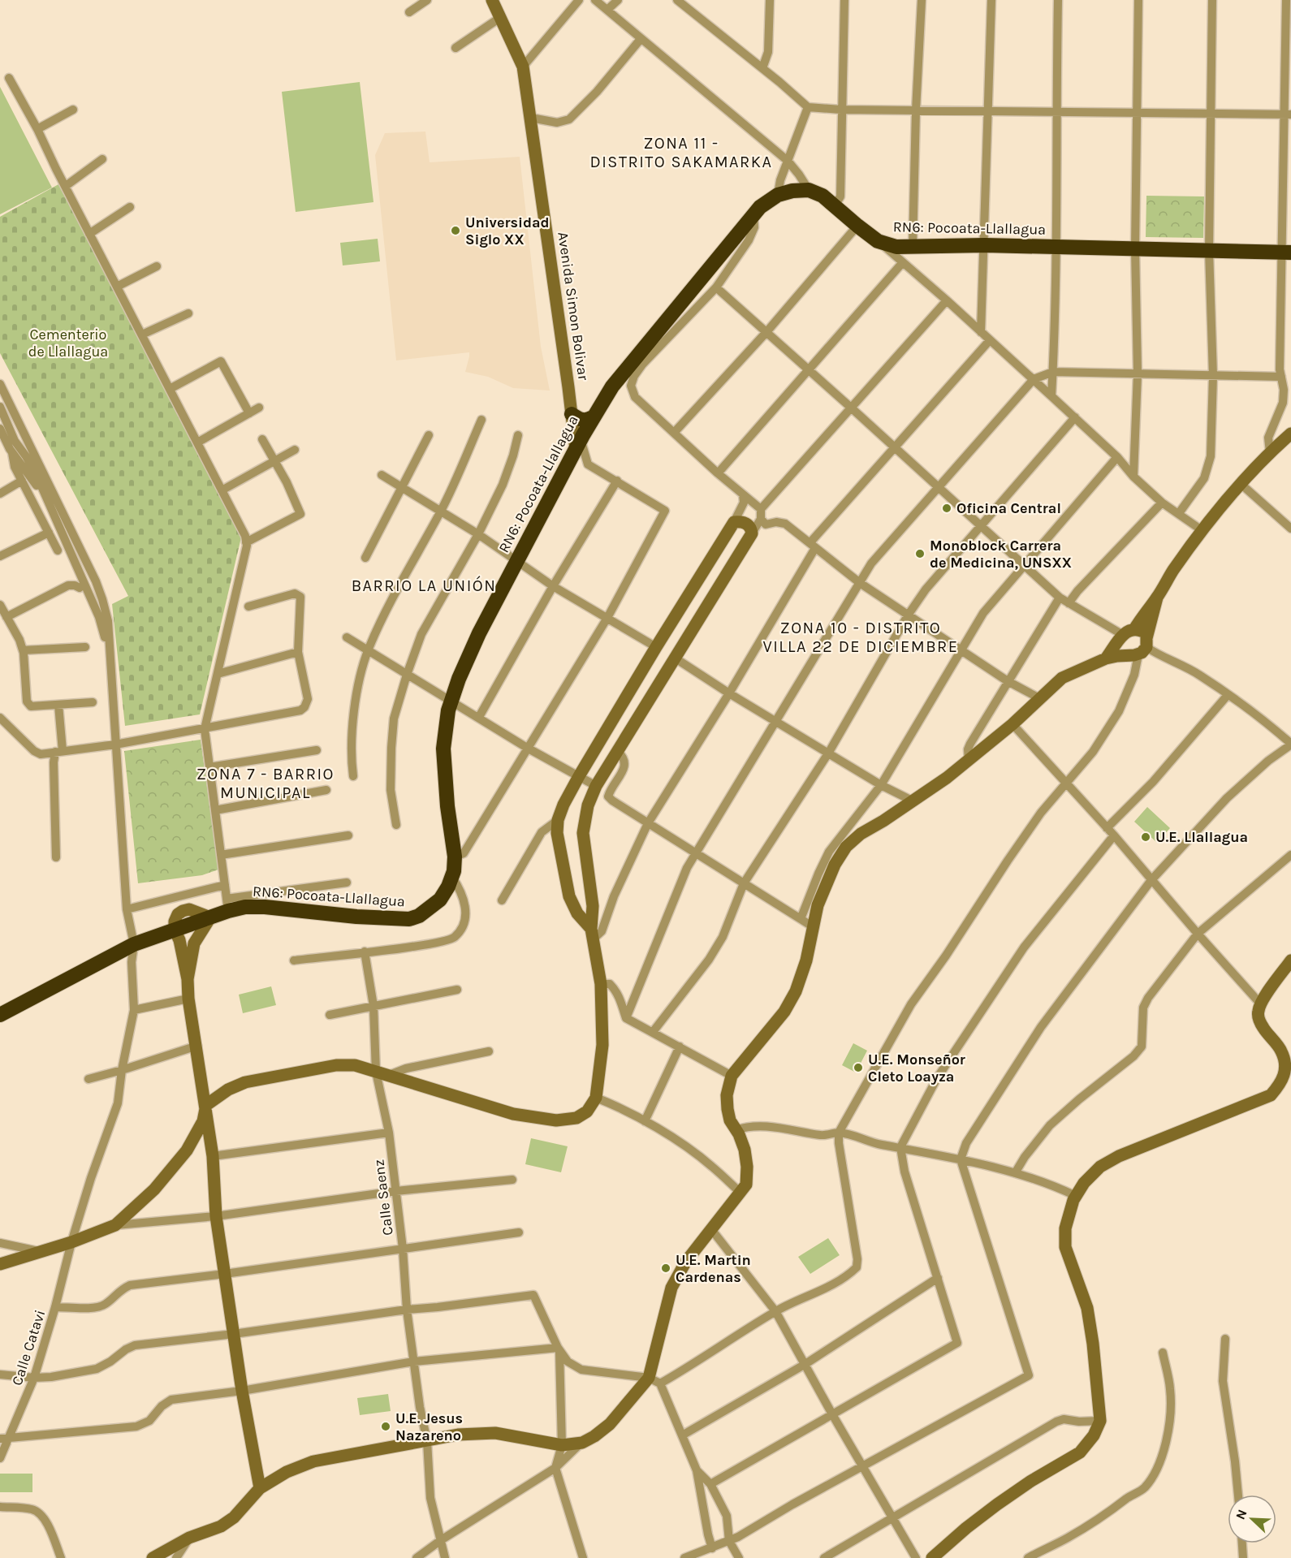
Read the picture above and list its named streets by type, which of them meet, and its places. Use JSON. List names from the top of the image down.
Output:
{
  "streets": {
    "highway": ["RN6: Pocoata-Llallagua"],
    "street": ["Avenida Simon Bolivar", "Calle Saenz", "Calle Catavi"]
  },
  "crossings": [
    ["RN6: Pocoata-Llallagua", "Avenida Simon Bolivar"],
    ["RN6: Pocoata-Llallagua", "Calle Catavi"]
  ],
  "districts": [
    "ZONA 11 - DISTRITO SAKAMARKA",
    "BARRIO LA UNIÓN",
    "ZONA 10 - DISTRITO VILLA 22 DE DICIEMBRE",
    "ZONA 7 - BARRIO MUNICIPAL"
  ],
  "parks": ["Cementerio de Llallagua"],
  "places": [
    "Universidad Siglo XX",
    "Oficina Central",
    "Monoblock Carrera de Medicina, UNSXX",
    "U.E. Llallagua",
    "U.E. Monseñor Cleto Loayza",
    "U.E. Martin Cardenas",
    "U.E. Jesus Nazareno"
  ],
  "north": "top left"
}
